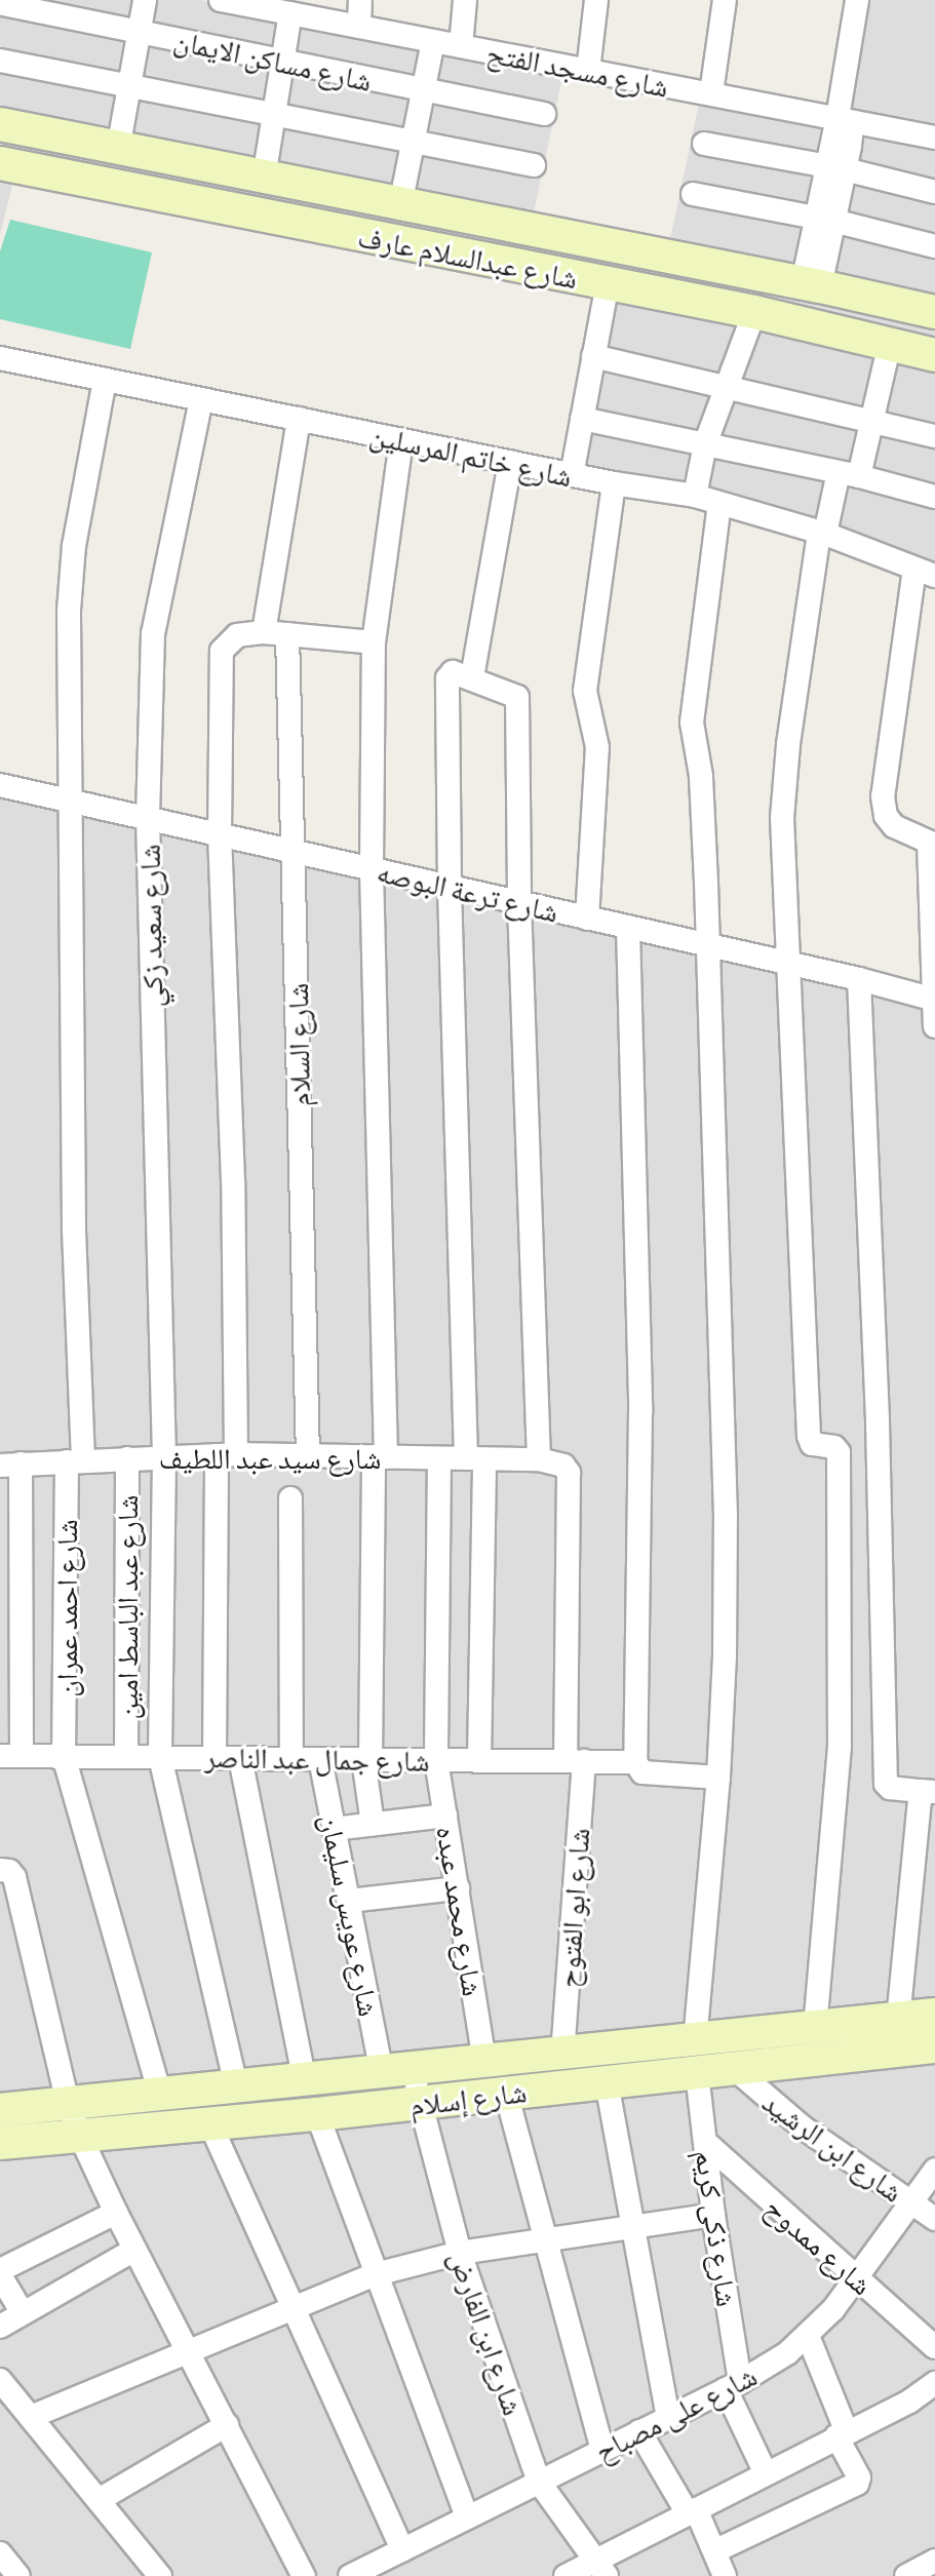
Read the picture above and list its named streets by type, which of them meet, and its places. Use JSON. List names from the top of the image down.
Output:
{
  "streets": {
    "main road": ["شارع عبدالسلام عارف", "شارع إسلام"],
    "street": [
      "شارع مساكن الايمان",
      "شارع مسجد الفتح",
      "شارع خاتم المرسلين",
      "شارع ترعة البوصه",
      "شارع سعيد زكي",
      "شارع السلام",
      "شارع سيد عبد اللطيف",
      "شارع عبد الباسط امين",
      "شارع احمد عمران",
      "شارع جمال عبد الناصر",
      "شارع ابو الفتوح",
      "شارع محمد عبده",
      "شارع عويس سليمان",
      "شارع ابن الرشيد",
      "شارع ذكى كريم",
      "شارع ممدوح",
      "شارع ابن الفارض",
      "شارع على مصباح"
    ]
  },
  "crossings": [
    ["شارع خاتم المرسلين", "شارع سعيد زكي"],
    ["شارع خاتم المرسلين", "شارع السلام"],
    ["شارع خاتم المرسلين", "شارع احمد عمران"],
    ["شارع خاتم المرسلين", "شارع ذكى كريم"],
    ["شارع ترعة البوصه", "شارع سعيد زكي"],
    ["شارع ترعة البوصه", "شارع السلام"],
    ["شارع ترعة البوصه", "شارع احمد عمران"],
    ["شارع ترعة البوصه", "شارع ذكى كريم"],
    ["شارع سعيد زكي", "شارع سيد عبد اللطيف"],
    ["شارع سعيد زكي", "شارع جمال عبد الناصر"],
    ["شارع سعيد زكي", "شارع إسلام"],
    ["شارع السلام", "شارع سيد عبد اللطيف"],
    ["شارع سيد عبد اللطيف", "شارع عبد الباسط امين"],
    ["شارع سيد عبد اللطيف", "شارع احمد عمران"],
    ["شارع سيد عبد اللطيف", "شارع ابو الفتوح"],
    ["شارع سيد عبد اللطيف", "شارع محمد عبده"],
    ["شارع عبد الباسط امين", "شارع جمال عبد الناصر"],
    ["شارع احمد عمران", "شارع جمال عبد الناصر"],
    ["شارع احمد عمران", "شارع إسلام"],
    ["شارع جمال عبد الناصر", "شارع ابو الفتوح"],
    ["شارع جمال عبد الناصر", "شارع محمد عبده"],
    ["شارع جمال عبد الناصر", "شارع عويس سليمان"],
    ["شارع جمال عبد الناصر", "شارع ذكى كريم"],
    ["شارع ابو الفتوح", "شارع إسلام"],
    ["شارع محمد عبده", "شارع إسلام"],
    ["شارع عويس سليمان", "شارع إسلام"],
    ["شارع عويس سليمان", "شارع ابن الفارض"],
    ["شارع إسلام", "شارع ابن الرشيد"],
    ["شارع إسلام", "شارع ذكى كريم"],
    ["شارع إسلام", "شارع ابن الفارض"],
    ["شارع ابن الرشيد", "شارع على مصباح"],
    ["شارع ذكى كريم", "شارع ممدوح"],
    ["شارع ذكى كريم", "شارع على مصباح"],
    ["شارع ممدوح", "شارع على مصباح"],
    ["شارع ابن الفارض", "شارع على مصباح"]
  ]
}
